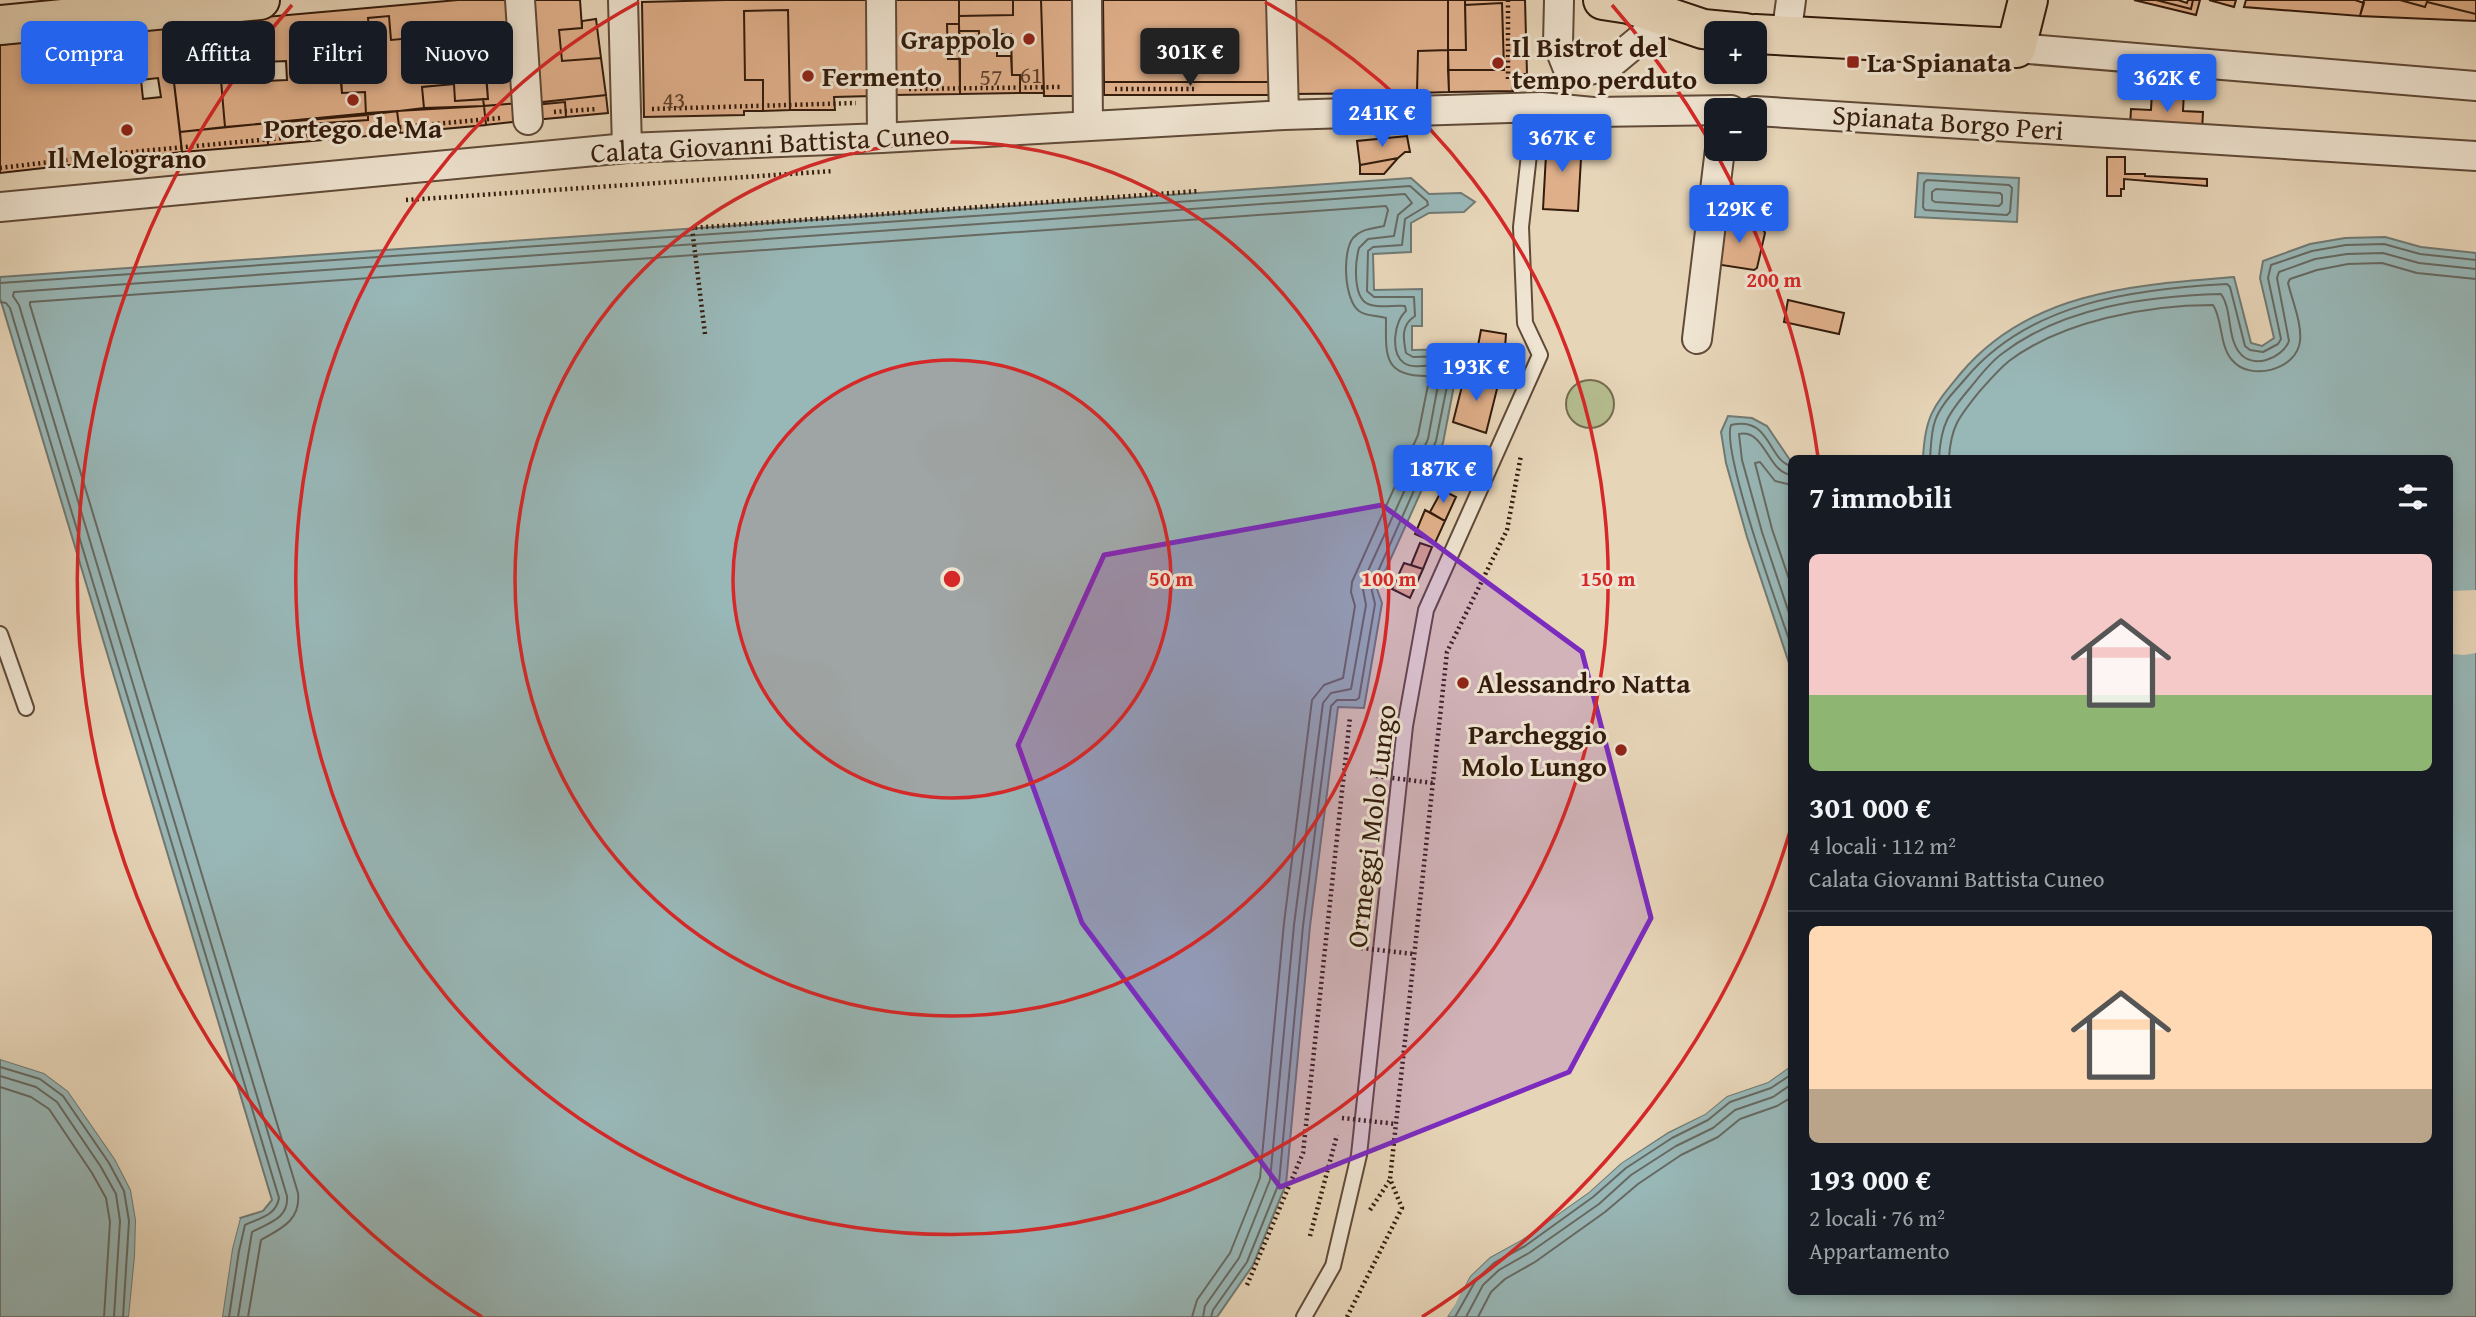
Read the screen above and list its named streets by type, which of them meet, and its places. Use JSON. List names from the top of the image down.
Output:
{
  "streets": {
    "street": ["Spianata Borgo Peri", "Calata Giovanni Battista Cuneo"],
    "lane": ["Ormeggi Molo Lungo"]
  },
  "crossings": [
    ["Calata Giovanni Battista Cuneo", "Ormeggi Molo Lungo"]
  ],
  "places": {
    "other": [
      "Grappolo",
      "Il Bistrot del tempo perduto",
      "Fermento",
      "Portego de Ma",
      "Il Melograno",
      "Alessandro Natta",
      "Parcheggio Molo Lungo"
    ],
    "transit": ["La Spianata"]
  },
  "house_numbers": ["61", "57", "43"],
  "page": {
    "map_buttons": ["+", "−"],
    "chip": [
      "Compra",
      "Affitta",
      "Filtri",
      "Nuovo"
    ],
    "price": [
      "301K €",
      "362K €",
      "241K €",
      "367K €",
      "129K €",
      "193K €",
      "187K €"
    ],
    "heading": "7 immobili",
    "list": [
      {
        "name": "301 000 €",
        "note": "4 locali · 112 m² · Calata Giovanni Battista Cuneo"
      },
      {
        "name": "193 000 €",
        "note": "2 locali · 76 m² · Appartamento"
      }
    ]
  },
  "rings": [
    "200 m",
    "50 m",
    "100 m",
    "150 m"
  ]
}
